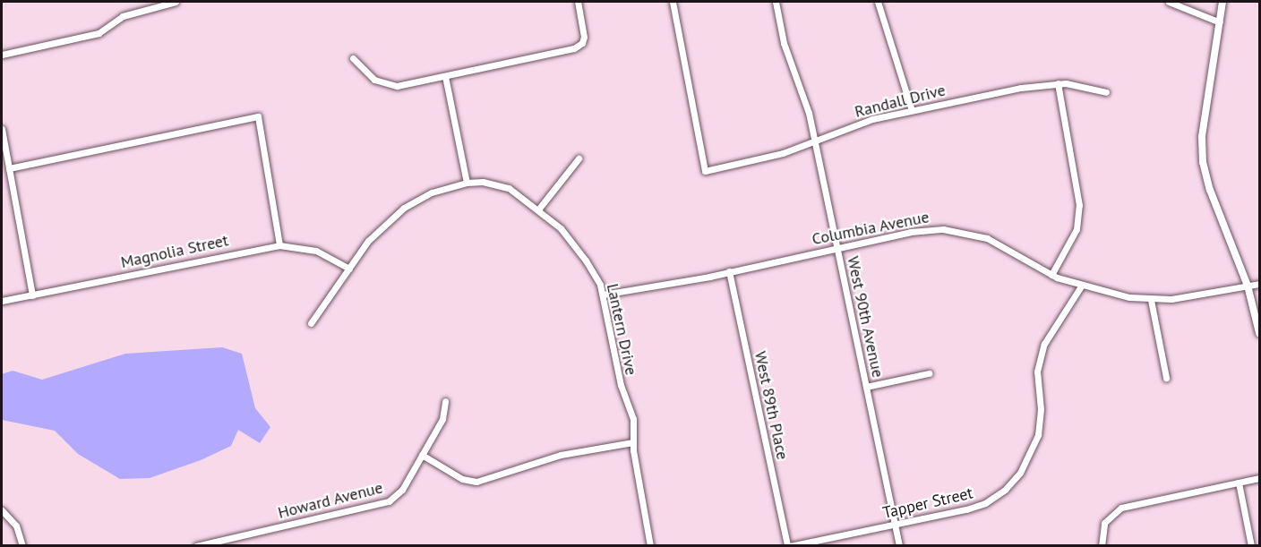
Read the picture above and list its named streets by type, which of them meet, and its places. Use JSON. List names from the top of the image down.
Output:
{
  "streets": {
    "street": [
      "Randall Drive",
      "Columbia Avenue",
      "Magnolia Street",
      "West 90th Avenue",
      "Lantern Drive",
      "West 89th Place",
      "Howard Avenue",
      "Tapper Street"
    ]
  },
  "crossings": [
    ["Randall Drive", "West 90th Avenue"],
    ["Columbia Avenue", "West 90th Avenue"],
    ["Columbia Avenue", "Lantern Drive"],
    ["Columbia Avenue", "West 89th Place"],
    ["Columbia Avenue", "Tapper Street"],
    ["Magnolia Street", "Lantern Drive"],
    ["West 90th Avenue", "Tapper Street"],
    ["West 89th Place", "Tapper Street"]
  ]
}
